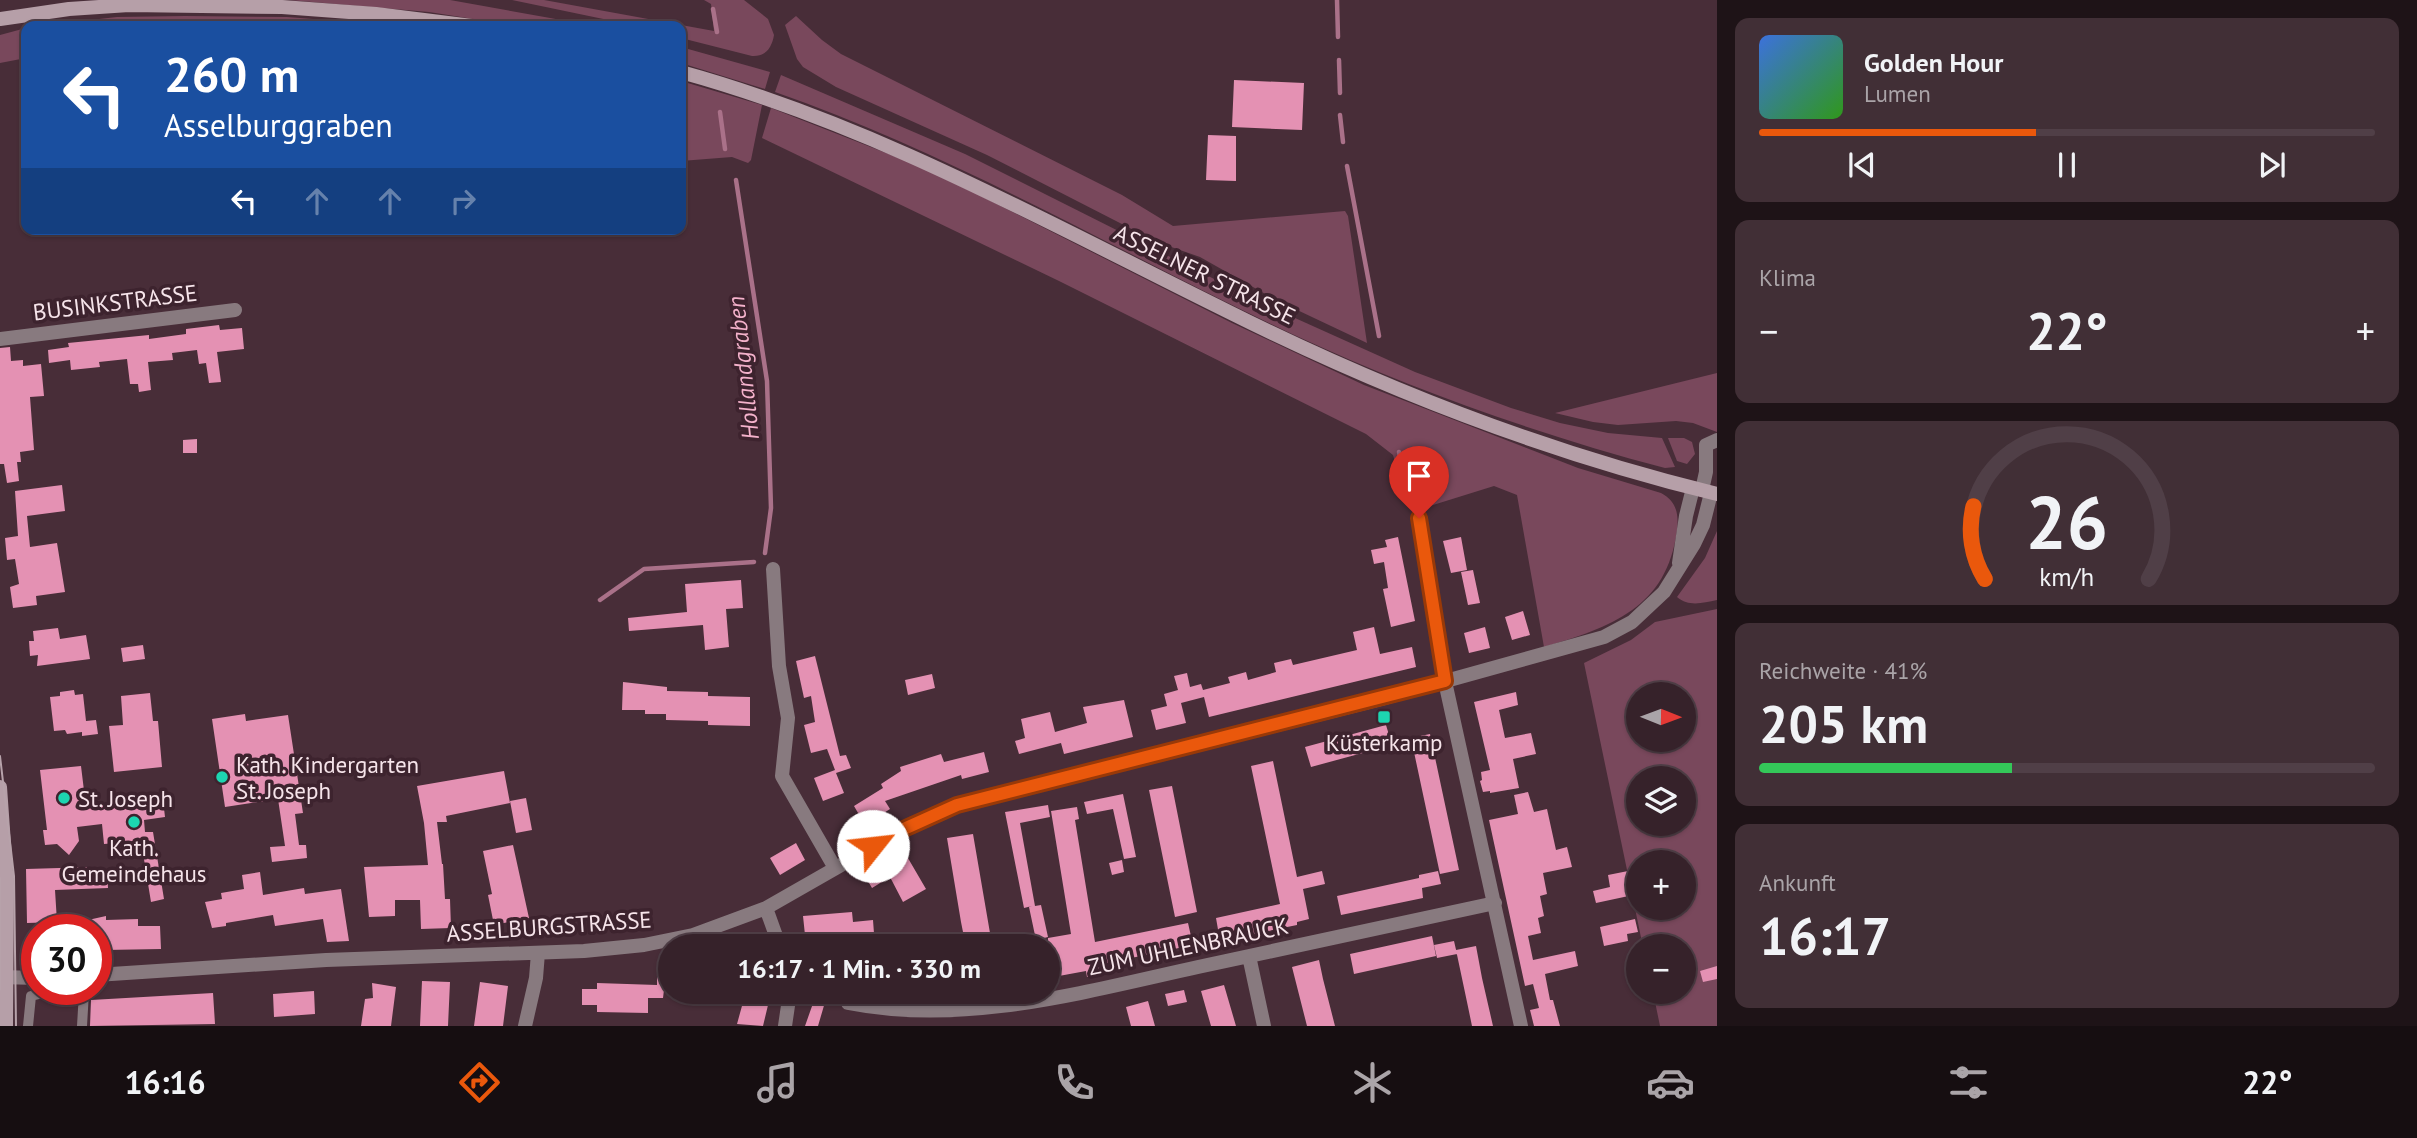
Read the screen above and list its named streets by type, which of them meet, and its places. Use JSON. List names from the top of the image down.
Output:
{
  "streets": {
    "main road": ["ASSELNER STRASSE"],
    "street": ["BUSINKSTRASSE", "ASSELBURGSTRASSE", "ZUM UHLENBRAUCK"]
  },
  "crossings": [
    ["ASSELNER STRASSE", "ASSELBURGSTRASSE"]
  ],
  "water": ["Hollandgraben"],
  "places": {
    "transit": ["Küsterkamp"],
    "other": ["Kath. Kindergarten St. Joseph", "St. Joseph", "Kath. Gemeindehaus"]
  },
  "north": "right",
  "page": {
    "turn": ["260 m", "Asselburggraben"],
    "song": ["Golden Hour", "Lumen"],
    "tile": [
      "Klima",
      ["Reichweite · 41%", "205 km"],
      ["Ankunft", "16:17"]
    ],
    "heat": ["−", "22°", "+"],
    "map_buttons": ["+", "−"],
    "limit": "30",
    "trip": "16:17 · 1 Min. · 330 m",
    "tabs": ["16:16", "22°"],
    "gauge": ["26", "km/h"]
  }
}
